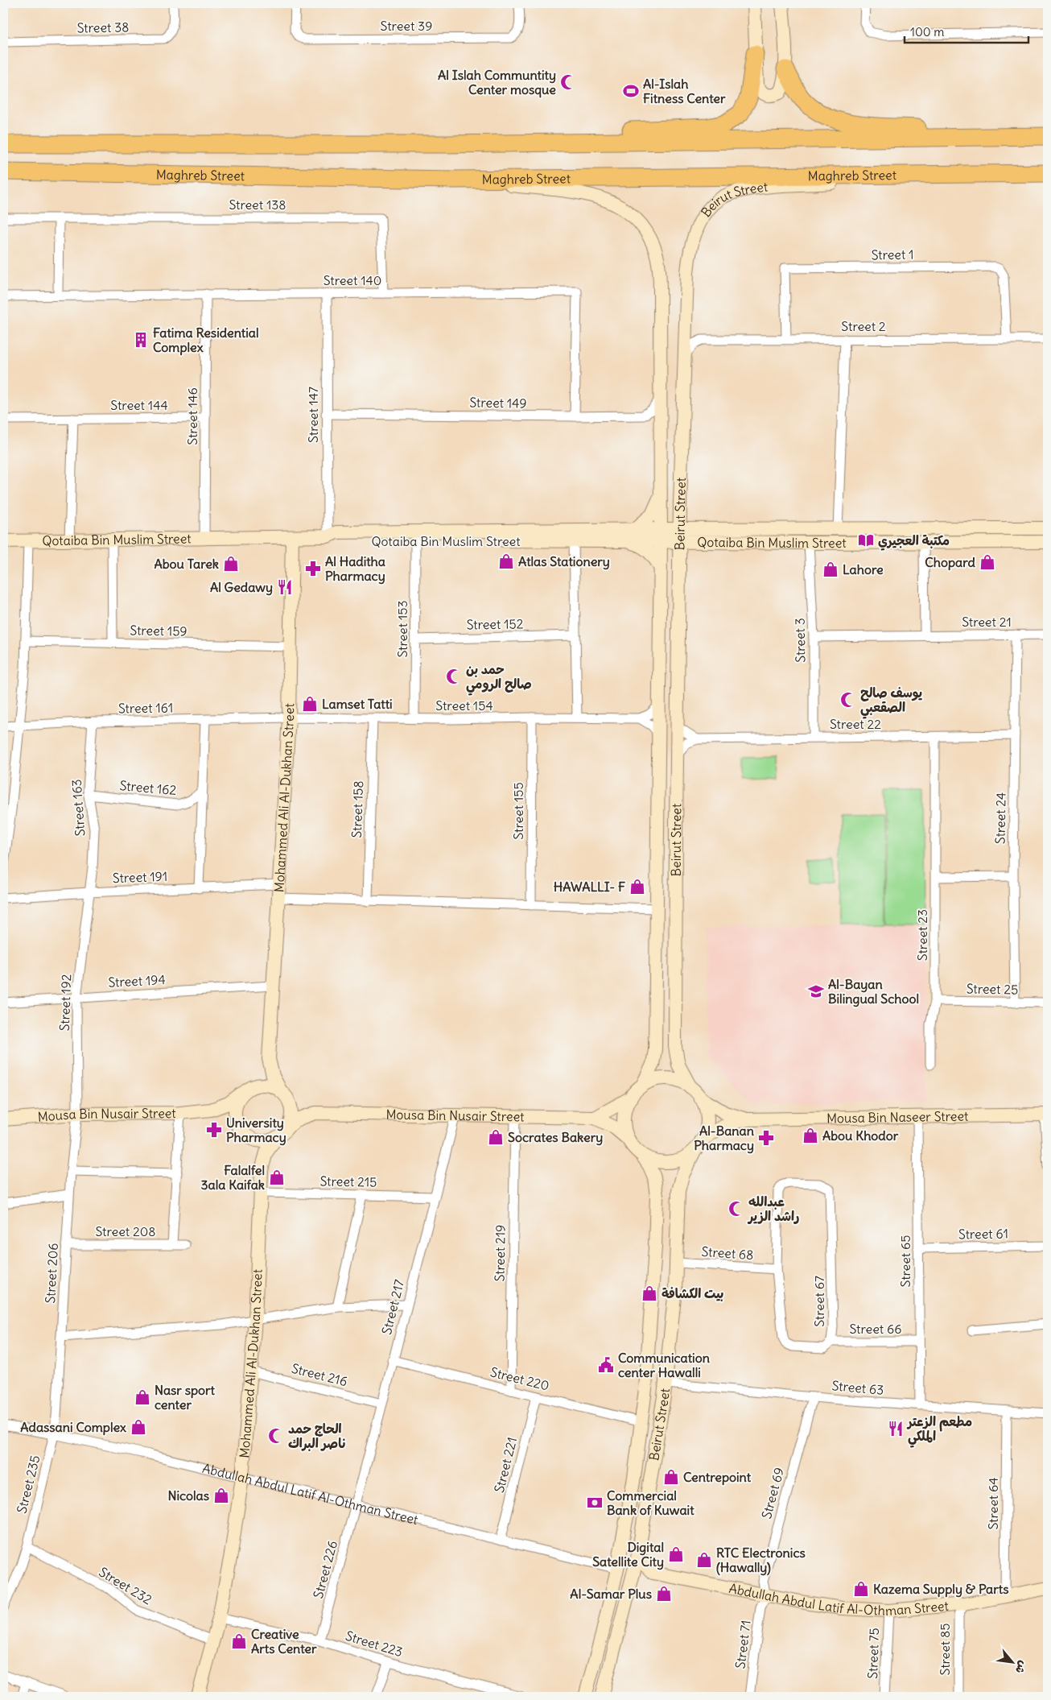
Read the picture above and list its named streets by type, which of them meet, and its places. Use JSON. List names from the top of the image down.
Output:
{
  "streets": {
    "highway": ["Maghreb Street"],
    "street": [
      "Street 39",
      "Street 38",
      "Beirut Street",
      "Street 138",
      "Street 1",
      "Street 140",
      "Street 2",
      "Street 149",
      "Street 144",
      "Street 147",
      "Street 146",
      "Qotaiba Bin Muslim Street",
      "Street 21",
      "Street 152",
      "Street 153",
      "Street 159",
      "Street 3",
      "Street 154",
      "Street 161",
      "Street 22",
      "Street 162",
      "Mohammed Ali Al-Dukhan Street",
      "Street 163",
      "Street 158",
      "Street 155",
      "Street 24",
      "Street 191",
      "Street 23",
      "Street 194",
      "Street 25",
      "Street 192",
      "Mousa Bin Nusair Street",
      "Mousa Bin Naseer Street",
      "Street 215",
      "Street 208",
      "Street 61",
      "Street 219",
      "Street 68",
      "Street 65",
      "Street 206",
      "Street 67",
      "Street 217",
      "Street 66",
      "Street 216",
      "Street 220",
      "Street 63",
      "Street 221",
      "Street 235",
      "Street 69",
      "Abdullah Abdul Latif Al-Othman Street",
      "Street 64",
      "Street 226",
      "Street 232",
      "Street 223",
      "Street 71",
      "Street 85",
      "Street 75"
    ]
  },
  "crossings": [
    ["Maghreb Street", "Beirut Street"],
    ["Beirut Street", "Street 2"],
    ["Beirut Street", "Street 149"],
    ["Beirut Street", "Qotaiba Bin Muslim Street"],
    ["Beirut Street", "Mousa Bin Nusair Street"],
    ["Beirut Street", "Mousa Bin Naseer Street"],
    ["Beirut Street", "Street 68"],
    ["Beirut Street", "Street 220"],
    ["Beirut Street", "Street 63"],
    ["Beirut Street", "Abdullah Abdul Latif Al-Othman Street"],
    ["Street 138", "Street 140"],
    ["Street 1", "Street 2"],
    ["Street 140", "Street 149"],
    ["Street 140", "Street 147"],
    ["Street 140", "Street 146"],
    ["Street 149", "Street 147"],
    ["Street 144", "Street 146"],
    ["Street 147", "Qotaiba Bin Muslim Street"],
    ["Street 146", "Qotaiba Bin Muslim Street"],
    ["Qotaiba Bin Muslim Street", "Street 153"],
    ["Qotaiba Bin Muslim Street", "Street 3"],
    ["Qotaiba Bin Muslim Street", "Mohammed Ali Al-Dukhan Street"],
    ["Street 21", "Street 3"],
    ["Street 21", "Street 24"],
    ["Street 152", "Street 153"],
    ["Street 153", "Street 154"],
    ["Street 159", "Mohammed Ali Al-Dukhan Street"],
    ["Street 3", "Street 22"],
    ["Street 154", "Street 161"],
    ["Street 154", "Mohammed Ali Al-Dukhan Street"],
    ["Street 154", "Street 158"],
    ["Street 154", "Street 155"],
    ["Street 161", "Mohammed Ali Al-Dukhan Street"],
    ["Street 161", "Street 163"],
    ["Street 22", "Street 24"],
    ["Street 22", "Street 23"],
    ["Street 162", "Street 163"],
    ["Mohammed Ali Al-Dukhan Street", "Street 191"],
    ["Mohammed Ali Al-Dukhan Street", "Street 194"],
    ["Mohammed Ali Al-Dukhan Street", "Mousa Bin Nusair Street"],
    ["Mohammed Ali Al-Dukhan Street", "Street 215"],
    ["Mohammed Ali Al-Dukhan Street", "Street 216"],
    ["Mohammed Ali Al-Dukhan Street", "Abdullah Abdul Latif Al-Othman Street"],
    ["Mohammed Ali Al-Dukhan Street", "Street 232"],
    ["Mohammed Ali Al-Dukhan Street", "Street 223"],
    ["Street 163", "Street 191"],
    ["Street 163", "Street 192"],
    ["Street 24", "Street 25"],
    ["Street 191", "Street 192"],
    ["Street 23", "Street 25"],
    ["Street 194", "Street 192"],
    ["Street 192", "Mousa Bin Nusair Street"],
    ["Street 192", "Street 206"],
    ["Mousa Bin Nusair Street", "Mousa Bin Naseer Street"],
    ["Mousa Bin Nusair Street", "Street 219"],
    ["Mousa Bin Nusair Street", "Street 206"],
    ["Mousa Bin Nusair Street", "Street 217"],
    ["Mousa Bin Naseer Street", "Street 65"],
    ["Street 215", "Street 217"],
    ["Street 208", "Street 206"],
    ["Street 61", "Street 65"],
    ["Street 219", "Street 220"],
    ["Street 68", "Street 67"],
    ["Street 65", "Street 66"],
    ["Street 65", "Street 63"],
    ["Street 206", "Street 235"],
    ["Street 206", "Abdullah Abdul Latif Al-Othman Street"],
    ["Street 67", "Street 66"],
    ["Street 217", "Street 216"],
    ["Street 217", "Street 220"],
    ["Street 217", "Abdullah Abdul Latif Al-Othman Street"],
    ["Street 217", "Street 226"],
    ["Street 220", "Street 221"],
    ["Street 63", "Street 69"],
    ["Street 63", "Street 64"],
    ["Street 221", "Abdullah Abdul Latif Al-Othman Street"],
    ["Street 235", "Abdullah Abdul Latif Al-Othman Street"],
    ["Street 235", "Street 232"],
    ["Street 69", "Abdullah Abdul Latif Al-Othman Street"],
    ["Street 69", "Street 71"],
    ["Abdullah Abdul Latif Al-Othman Street", "Street 64"],
    ["Abdullah Abdul Latif Al-Othman Street", "Street 226"],
    ["Abdullah Abdul Latif Al-Othman Street", "Street 71"],
    ["Abdullah Abdul Latif Al-Othman Street", "Street 85"],
    ["Abdullah Abdul Latif Al-Othman Street", "Street 75"],
    ["Street 226", "Street 223"]
  ],
  "places": {
    "mosque": [
      "Al Islah Communtity Center mosque",
      "حمد بن صالح الرومي",
      "يوسف صالح الصقعبي",
      "عبدالله راشد الزير",
      "الحاج حمد ناصر البراك"
    ],
    "sports": ["Al-Islah Fitness Center"],
    "building": ["Fatima Residential Complex"],
    "library": ["مكتبة العجيري"],
    "shop": [
      "Atlas Stationery",
      "Chopard",
      "Abou Tarek",
      "Lahore",
      "Lamset Tatti",
      "HAWALLI- F",
      "Abou Khodor",
      "Socrates Bakery",
      "Falalfel 3ala Kaifak",
      "بيت الكشافة",
      "Nasr sport center",
      "Adassani Complex",
      "Centrepoint",
      "Nicolas",
      "Digital Satellite City",
      "RTC Electronics (Hawally)",
      "Kazema Supply & Parts",
      "Al-Samar Plus",
      "Creative Arts Center"
    ],
    "pharmacy": ["Al Haditha Pharmacy", "University Pharmacy", "Al-Banan Pharmacy"],
    "restaurant": ["Al Gedawy", "مطعم الزعتر الملكي"],
    "school or university": ["Al-Bayan Bilingual School"],
    "public building": ["Communication center Hawalli"],
    "bank": ["Commercial Bank of Kuwait"]
  },
  "scale_bar": "100 m",
  "north": "bottom right"
}
